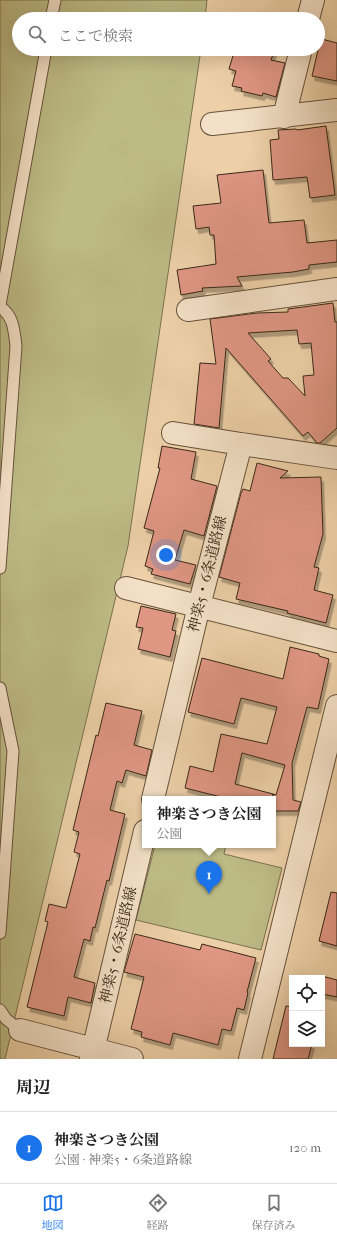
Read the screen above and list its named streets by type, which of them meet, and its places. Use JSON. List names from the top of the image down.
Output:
{
  "streets": {
    "street": ["神楽5・6条道路線"]
  },
  "page": {
    "search": "ここで検索",
    "popup": ["神楽さつき公園", "公園"],
    "pins": "1",
    "heading": "周辺",
    "list": [
      {
        "mark": "1",
        "name": "神楽さつき公園",
        "note": "公園 · 神楽5・6条道路線",
        "value": "120 m"
      }
    ],
    "nav": ["地図", "経路", "保存済み"]
  }
}
